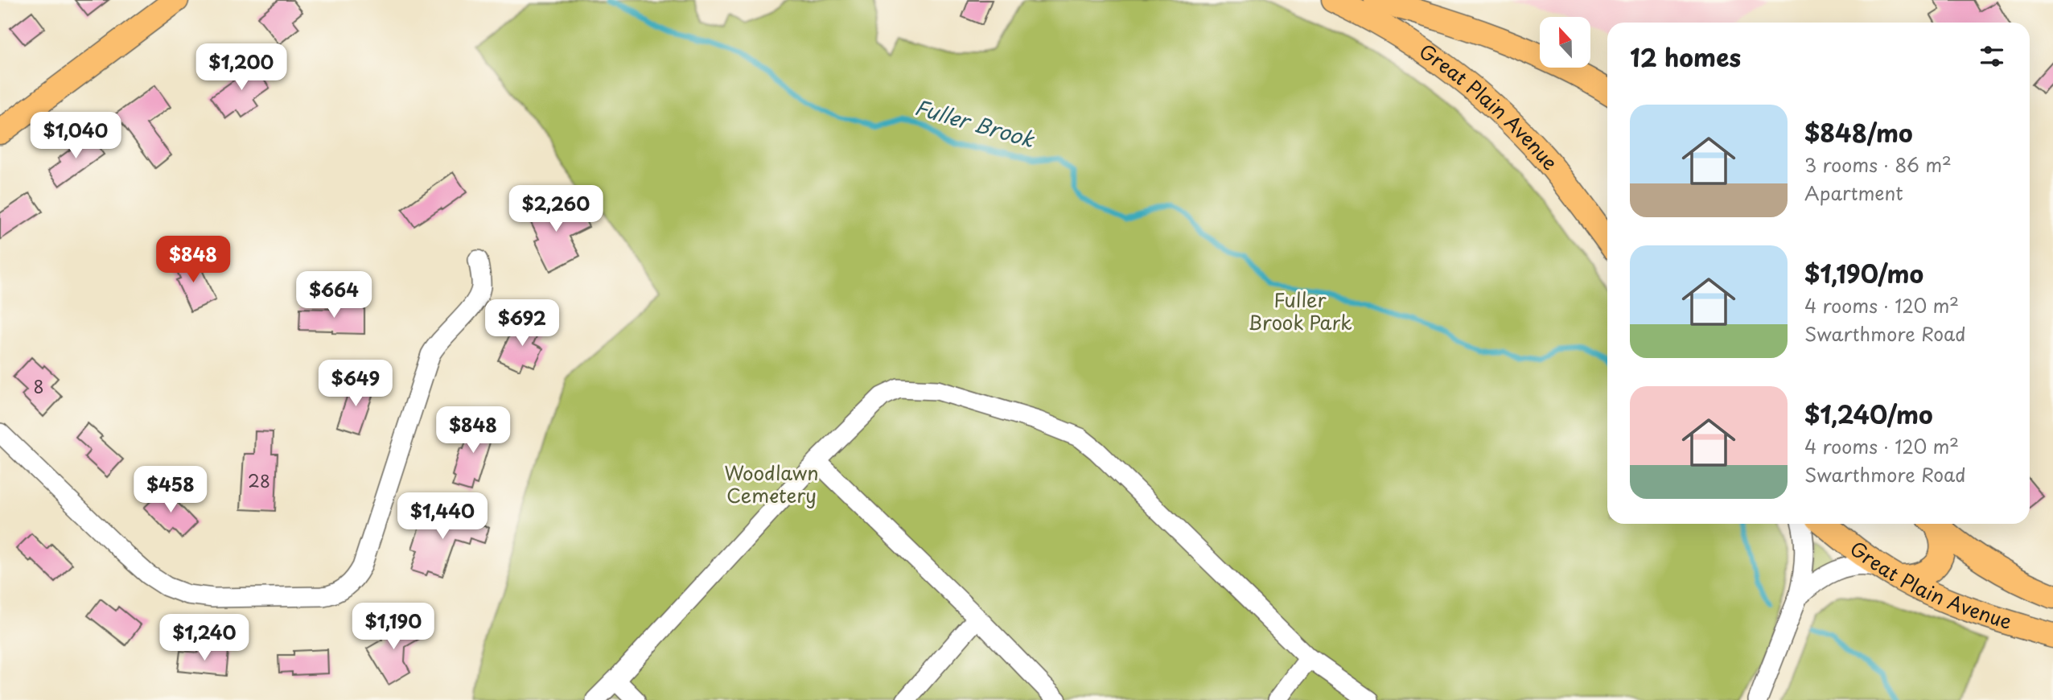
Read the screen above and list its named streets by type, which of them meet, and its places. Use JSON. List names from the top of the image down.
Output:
{
  "streets": {
    "main road": ["Great Plain Avenue"]
  },
  "water": ["Fuller Brook"],
  "parks": ["Fuller Brook Park", "Woodlawn Cemetery"],
  "house_numbers": ["8", "28"],
  "north": "top",
  "page": {
    "heading": "12 homes",
    "price": [
      "$1,200",
      "$1,040",
      "$2,260",
      "$848",
      "$664",
      "$692",
      "$649",
      "$848",
      "$458",
      "$1,440",
      "$1,190",
      "$1,240"
    ],
    "list": [
      {
        "name": "$848/mo",
        "note": "3 rooms · 86 m² · Apartment"
      },
      {
        "name": "$1,190/mo",
        "note": "4 rooms · 120 m² · Swarthmore Road"
      },
      {
        "name": "$1,240/mo",
        "note": "4 rooms · 120 m² · Swarthmore Road"
      }
    ]
  }
}
